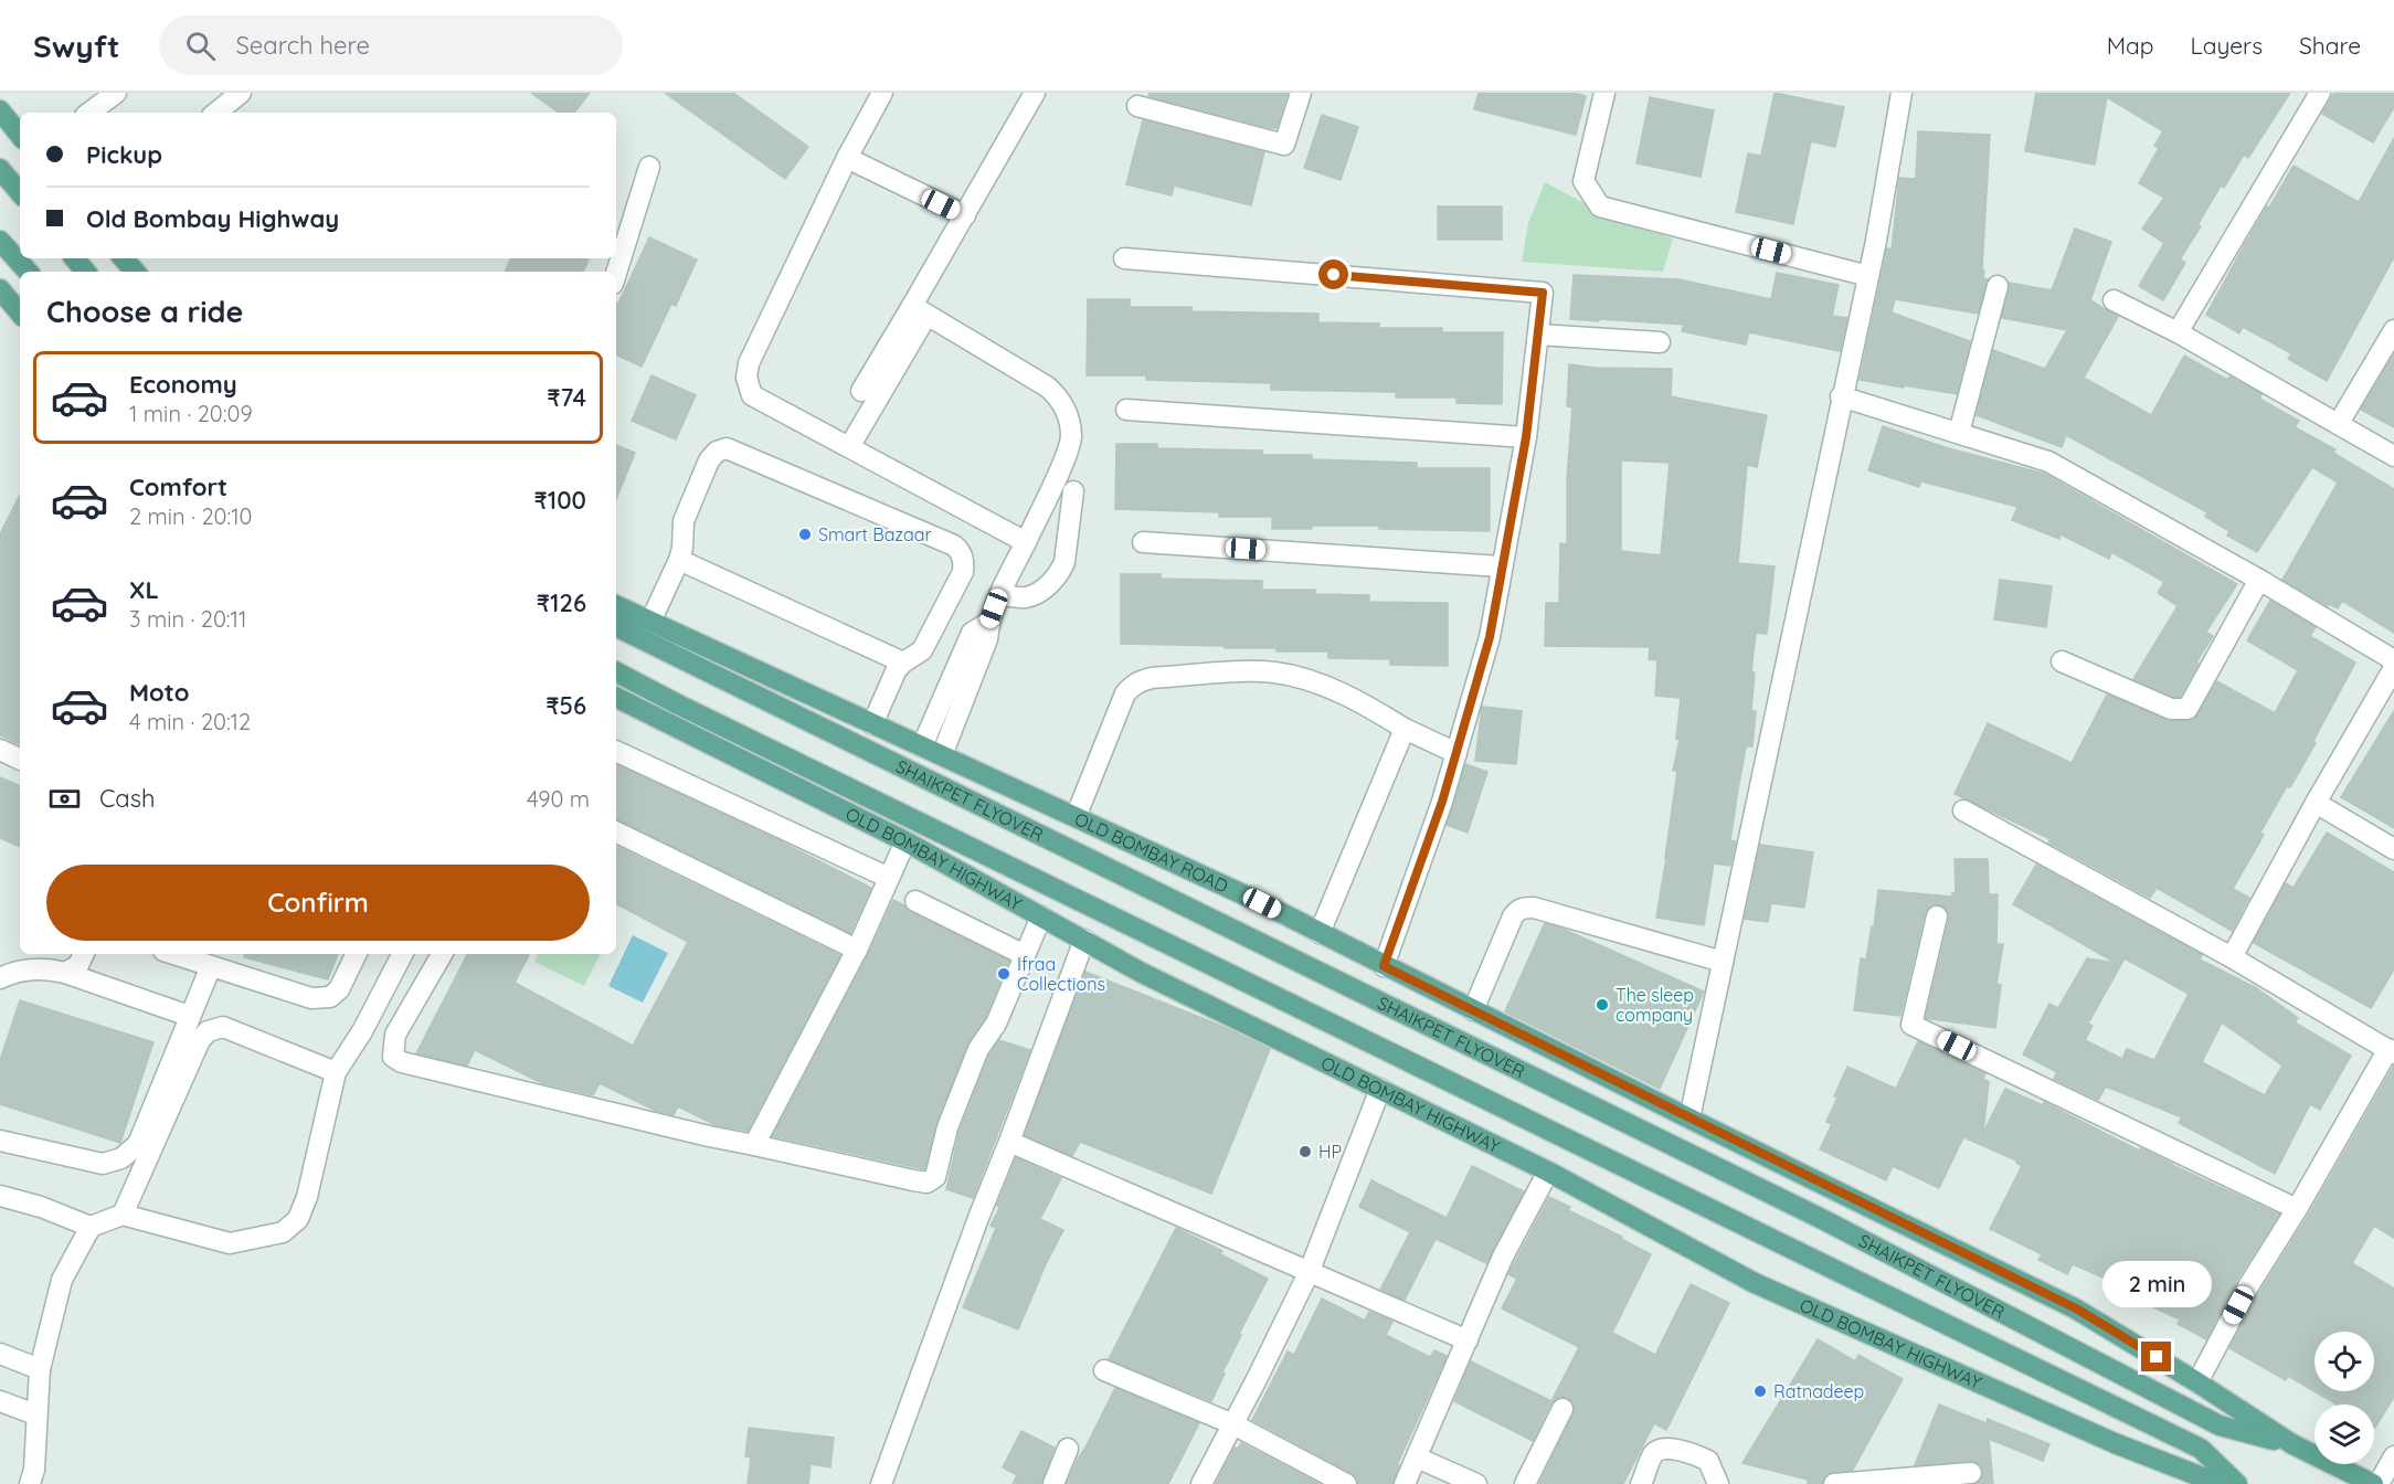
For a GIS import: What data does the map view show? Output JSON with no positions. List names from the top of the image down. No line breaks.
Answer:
{"streets":{"main road":["SHAIKPET FLYOVER","OLD BOMBAY ROAD","OLD BOMBAY HIGHWAY"]},"places":["Smart Bazaar","Ifraa Collections","The sleep company","HP","Ratnadeep"],"page":{"header":"Swyft","search":"Search here","nav":["Map","Layers","Share"],"banner":["Pickup","Old Bombay Highway"],"heading":"Choose a ride","list":[{"name":"Economy","note":"1 min · 20:09","value":"₹74"},{"name":"Comfort","note":"2 min · 20:10","value":"₹100"},{"name":"XL","note":"3 min · 20:11","value":"₹126"},{"name":"Moto","note":"4 min · 20:12","value":"₹56"}],"pay":["Cash","490 m"],"buttons":"Confirm","bubble":"2 min"}}
